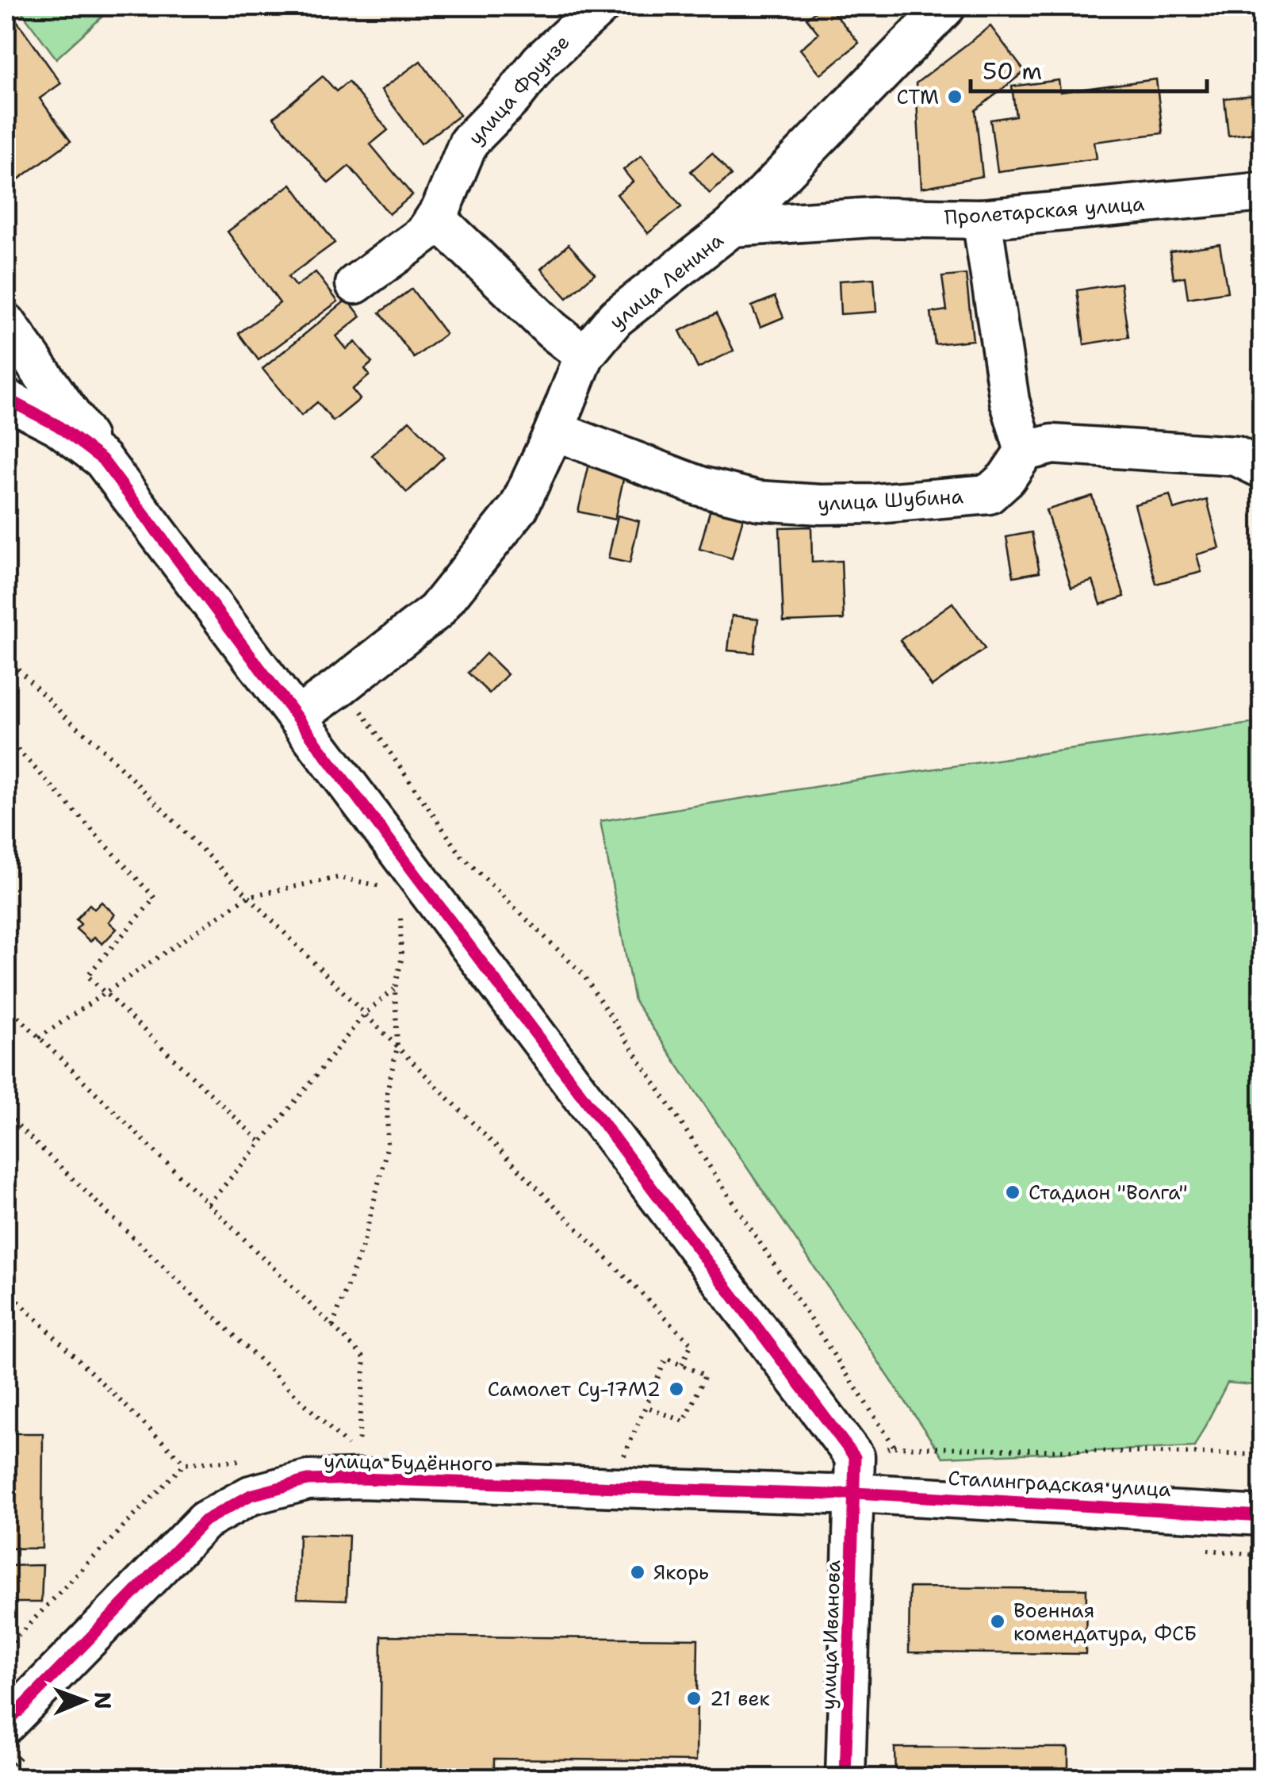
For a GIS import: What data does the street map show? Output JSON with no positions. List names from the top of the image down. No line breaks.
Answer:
{"streets":{"street":["улица Фрунзе","Пролетарская улица","улица Ленина","улица Шубина","улица Будённого","Сталинградская улица","улица Иванова"]},"crossings":[["Пролетарская улица","улица Ленина"],["улица Ленина","улица Шубина"],["улица Будённого","Сталинградская улица"],["улица Будённого","улица Иванова"],["Сталинградская улица","улица Иванова"]],"places":["CTM","Стадион \"Волга\"","Самолет Су-17М2","Якорь","Военная комендатура, ФСБ","21 век"],"scale_bar":"50 m","north":"right"}
